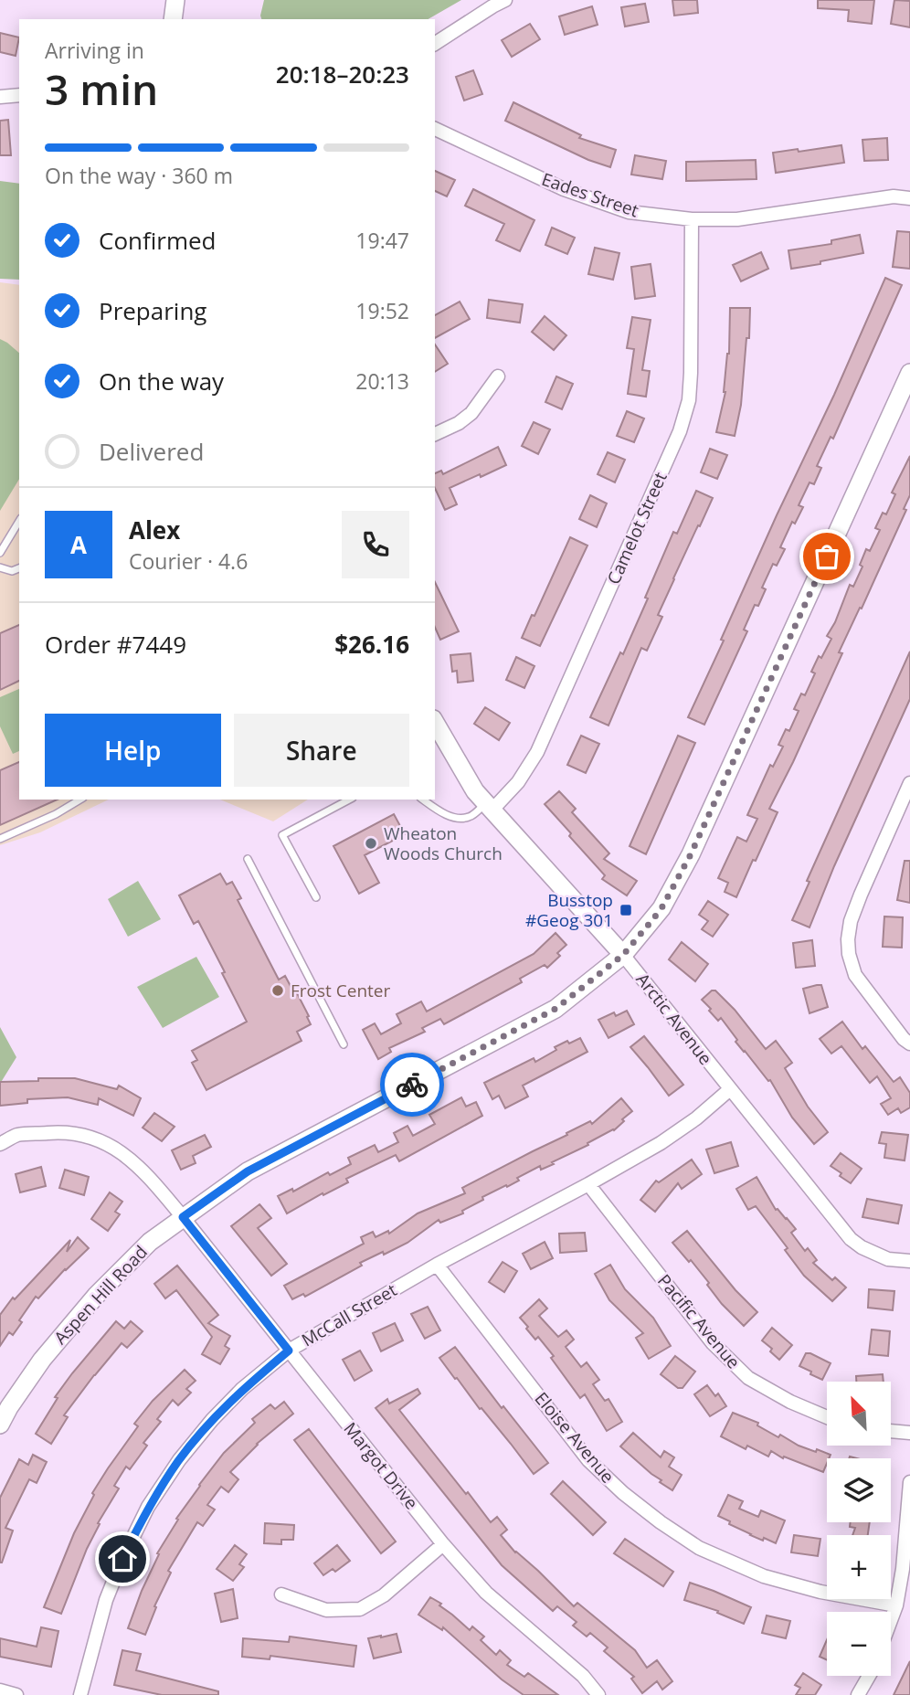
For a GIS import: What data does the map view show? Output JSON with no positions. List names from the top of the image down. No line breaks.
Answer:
{"streets":{"street":["Eades Street","Camelot Street","Arctic Avenue","Aspen Hill Road","McCall Street","Pacific Avenue","Eloise Avenue","Margot Drive"]},"crossings":[["Eades Street","Camelot Street"],["Camelot Street","Arctic Avenue"],["Arctic Avenue","Aspen Hill Road"],["Arctic Avenue","McCall Street"],["Aspen Hill Road","Margot Drive"],["McCall Street","Pacific Avenue"],["McCall Street","Eloise Avenue"],["McCall Street","Margot Drive"]],"places":{"other":["Wheaton Woods Church","Frost Center"],"transit":["Busstop #Geog 301"]},"north":"top left","page":{"heading":["3 min","Arriving in","20:18–20:23"],"panel":["Alex","Courier · 4.6","Order #7449","$26.16"],"bar":"On the way · 360 m","list":[["Confirmed","19:47"],["Preparing","19:52"],["On the way","20:13"],"Delivered"],"round":"A","buttons":["Help","Share"],"map_buttons":["+","−"]}}
